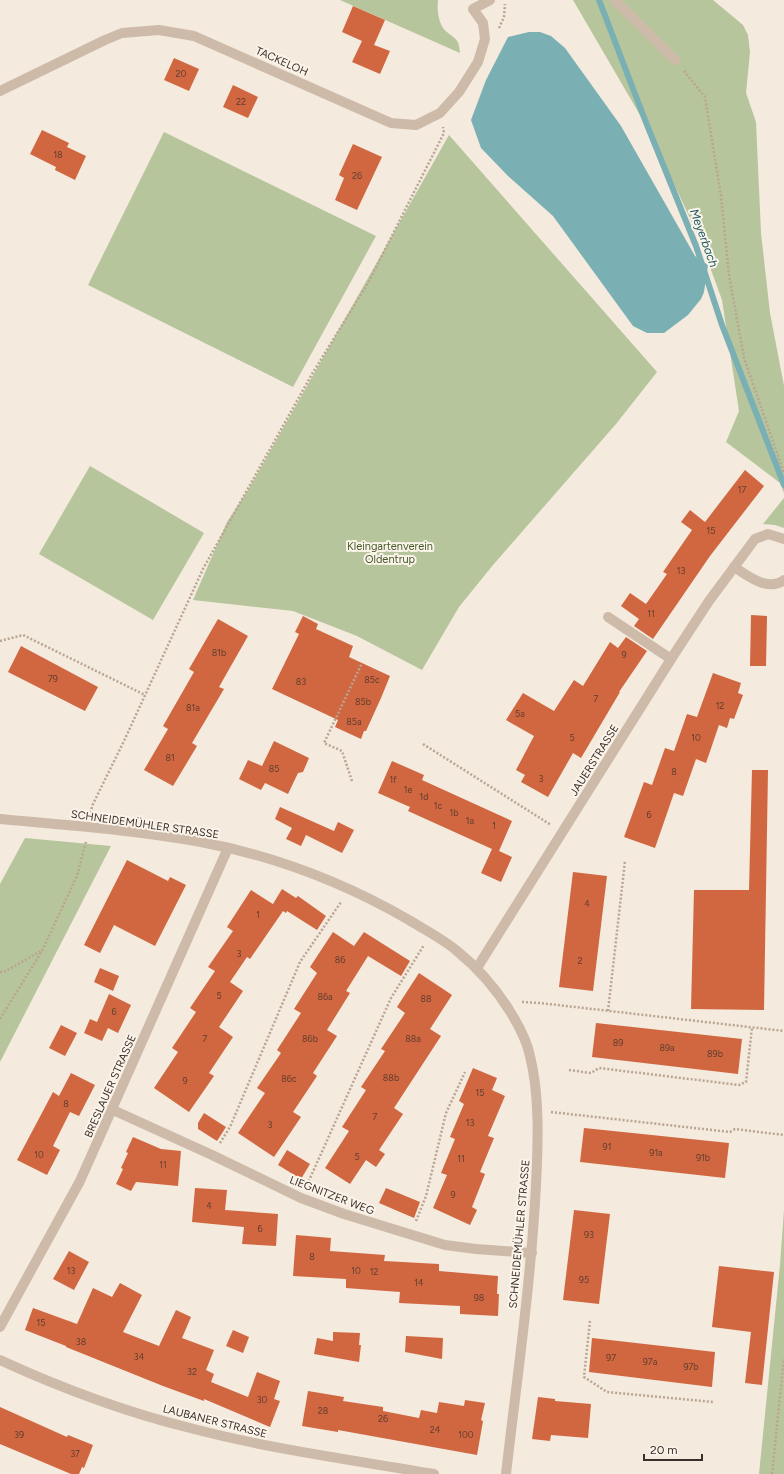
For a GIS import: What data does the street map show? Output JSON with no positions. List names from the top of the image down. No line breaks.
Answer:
{"streets":{"street":["TACKELOH","JAUERSTRASSE","SCHNEIDEMÜHLER STRASSE","BRESLAUER STRASSE","LIEGNITZER WEG","LAUBANER STRASSE"]},"crossings":[["JAUERSTRASSE","SCHNEIDEMÜHLER STRASSE"],["SCHNEIDEMÜHLER STRASSE","BRESLAUER STRASSE"],["SCHNEIDEMÜHLER STRASSE","LIEGNITZER WEG"],["BRESLAUER STRASSE","LIEGNITZER WEG"]],"water":["Meyerbach"],"parks":["Kleingartenverein Oldentrup"],"house_numbers":["20","22","18","26","17","15","13","11","81b","9","79","85c","83","7","85b","12","81a","5a","85a","5","10","81","85","8","3","1f","1e","1d","1c","1b","6","1a","1","4","1","3","86","2","5","86a","88","6","7","86b","88a","89","89a","89b","88b","86c","9","15","8","7","13","3","91","91a","10","5","91b","11","11","9","4","6","93","8","13","10","12","95","14","98","15","38","34","97","97a","97b","32","30","28","26","24","39","100","37"],"scale_bar":"20 m"}
